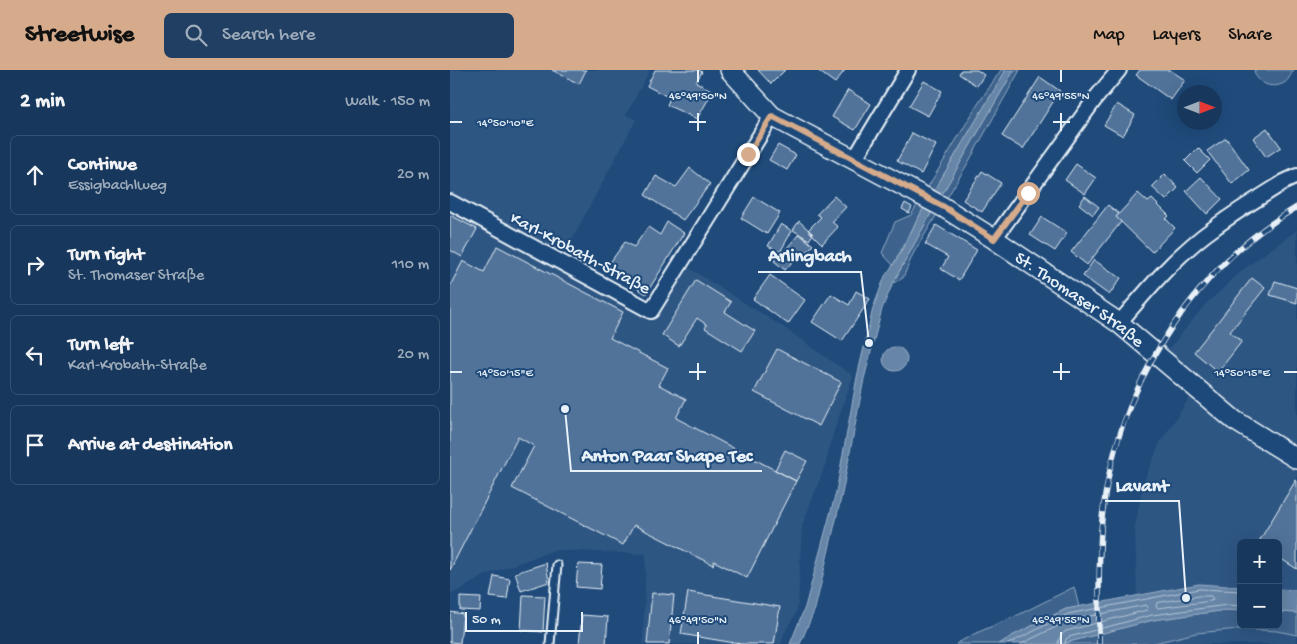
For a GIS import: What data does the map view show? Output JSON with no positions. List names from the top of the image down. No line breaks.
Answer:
{"streets":{"main road":["St. Thomaser Straße"],"street":["Karl-Krobath-Straße"]},"crossings":[["Karl-Krobath-Straße","St. Thomaser Straße"]],"places":["Arlingbach","Anton Paar Shape Tec","Lavant"],"scale_bar":"50 m","north":"right","page":{"header":"Streetwise","search":"Search here","nav":["Map","Layers","Share"],"heading":["2 min","Walk · 150 m"],"list":[["Continue","Essigbachlweg","20 m"],["Turn right","St. Thomaser Straße","110 m"],["Turn left","Karl-Krobath-Straße","20 m"],"Arrive at destination"],"map_buttons":["+","−"],"scale":"50 m"},"coordinates":["46°49'50\"N","46°49'55\"N","14°50'10\"E","14°50'15\"E"]}
